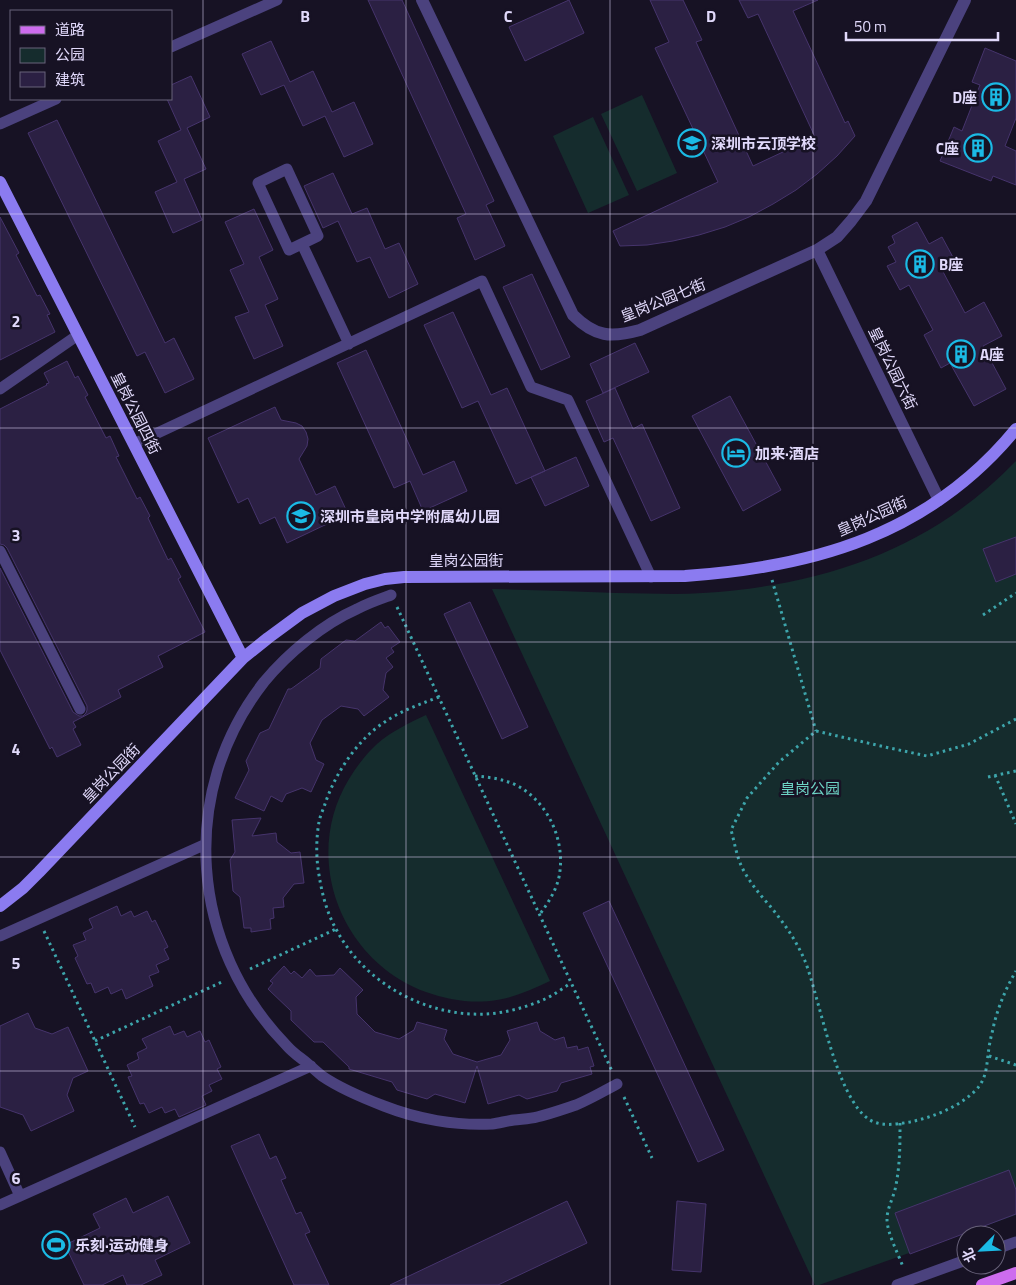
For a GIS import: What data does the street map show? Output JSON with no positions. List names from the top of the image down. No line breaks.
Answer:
{"streets":{"street":["皇岗公园七街","皇岗公园六街","皇岗公园四街","皇岗公园街"]},"crossings":[["皇岗公园七街","皇岗公园六街"],["皇岗公园六街","皇岗公园街"],["皇岗公园四街","皇岗公园街"]],"parks":["皇岗公园"],"places":{"building":["D座","C座","B座","A座"],"school or university":["深圳市云顶学校","深圳市皇岗中学附属幼儿园"],"hotel":["加来·酒店"],"sports":["乐刻·运动健身"]},"legend":["道路","公园","建筑"],"scale_bar":"50 m","north":"bottom left","grid":{"columns":["B","C","D"],"rows":["2","3","4","5","6"]}}
